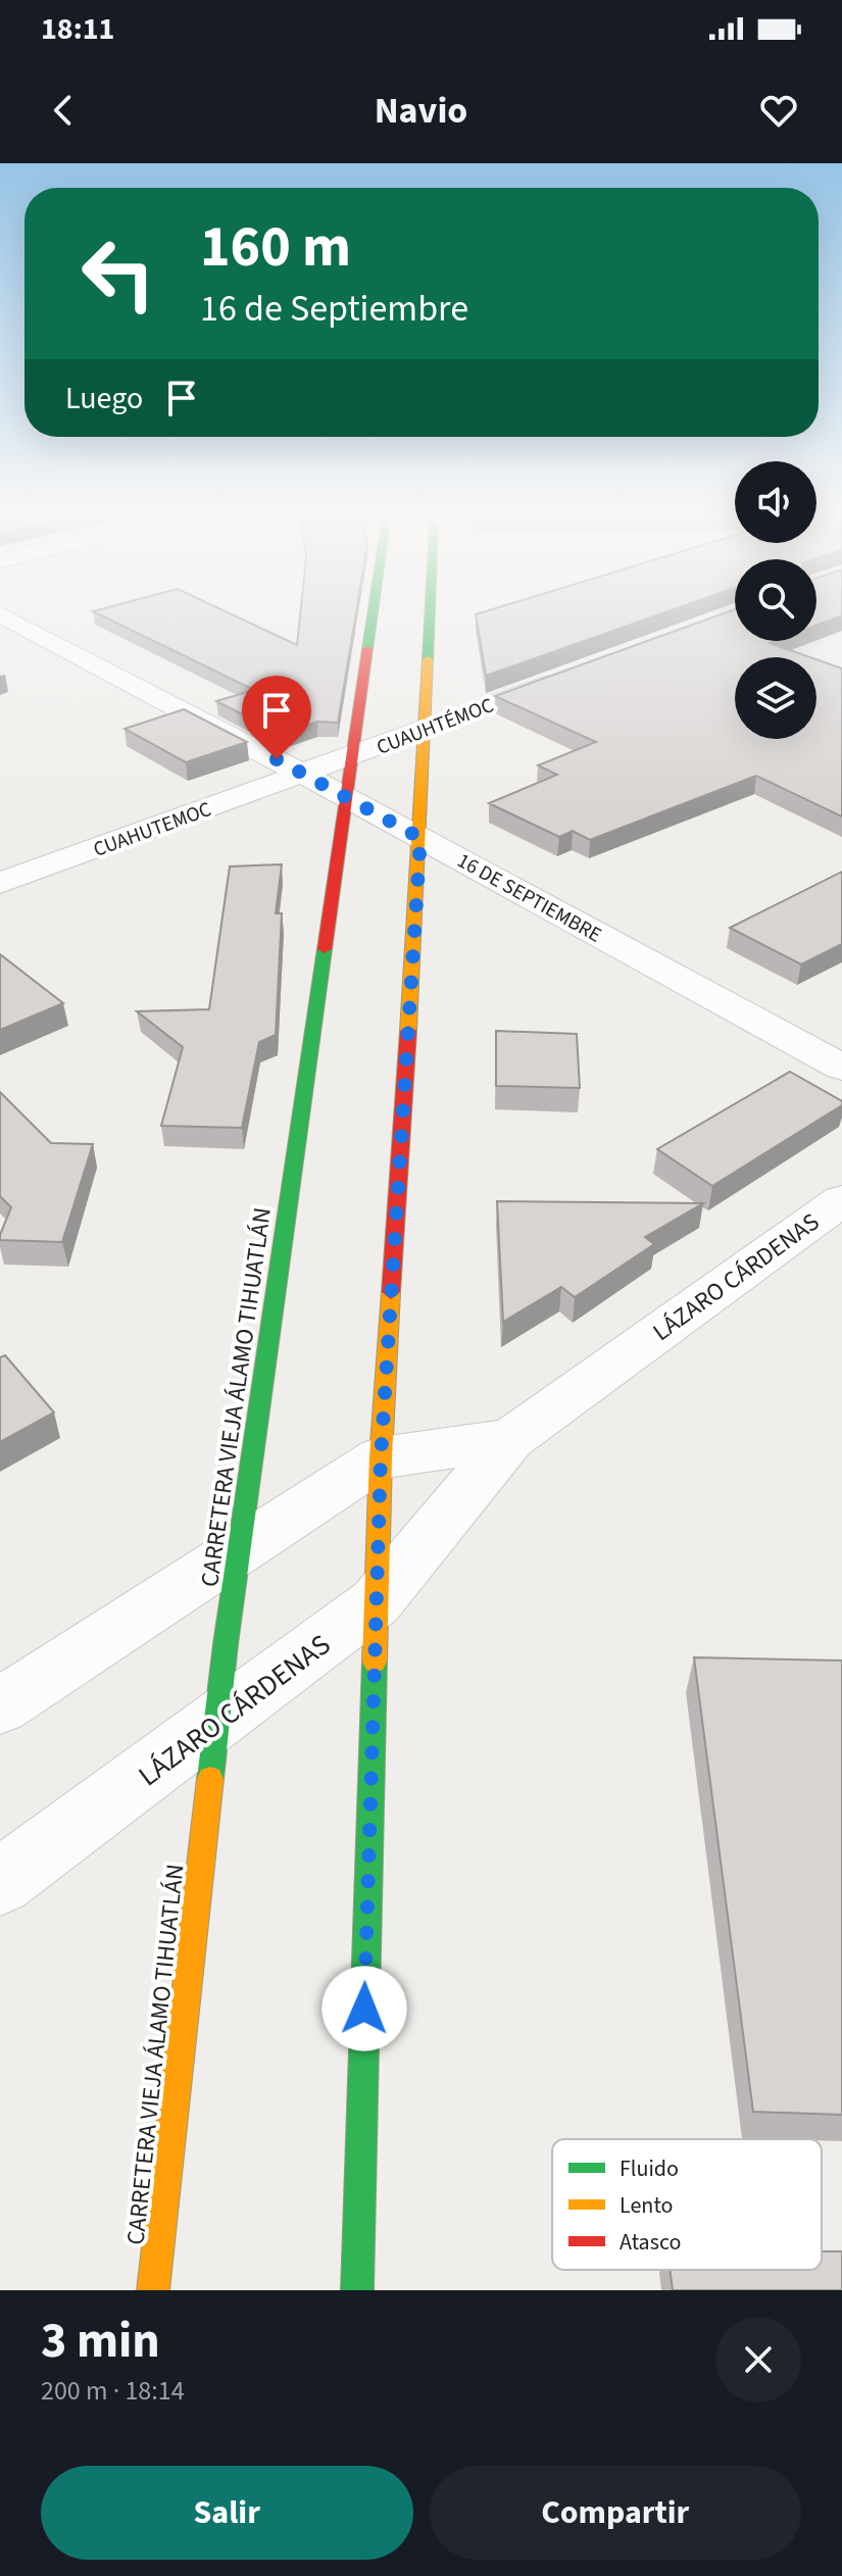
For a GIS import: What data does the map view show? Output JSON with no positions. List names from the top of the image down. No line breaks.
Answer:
{"streets":{"main road":["CARRETERA VIEJA ÁLAMO TIHUATLÁN"],"street":["CUAUHTÉMOC","CUAHUTEMOC","16 DE SEPTIEMBRE","LÁZARO CÁRDENAS"]},"crossings":[["CUAUHTÉMOC","CUAHUTEMOC"],["CUAUHTÉMOC","16 DE SEPTIEMBRE"],["CUAUHTÉMOC","CARRETERA VIEJA ÁLAMO TIHUATLÁN"],["CUAHUTEMOC","16 DE SEPTIEMBRE"],["16 DE SEPTIEMBRE","CARRETERA VIEJA ÁLAMO TIHUATLÁN"],["LÁZARO CÁRDENAS","CARRETERA VIEJA ÁLAMO TIHUATLÁN"]],"legend":["Fluido","Lento","Atasco"],"page":{"status":"18:11","header":"Navio","turn":["160 m","16 de Septiembre"],"then":"Luego","heading":["3 min","200 m · 18:14"],"buttons":["Salir","Compartir"]}}
